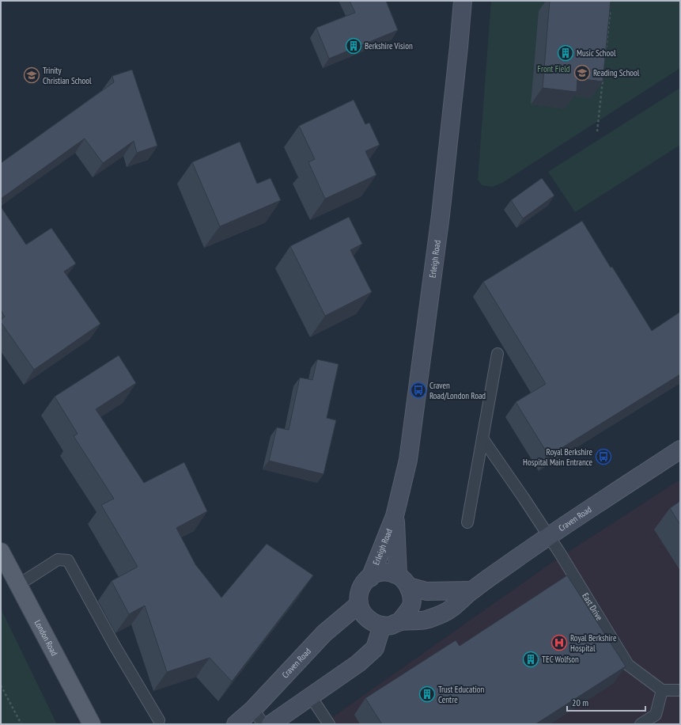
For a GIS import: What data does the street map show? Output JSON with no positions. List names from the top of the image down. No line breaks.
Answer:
{"streets":{"main road":["London Road"],"street":["Erleigh Road","Craven Road"],"lane":["East Drive"]},"crossings":[["Erleigh Road","Craven Road"],["Craven Road","East Drive"]],"parks":["Front Field"],"places":{"building":["Berkshire Vision","Music School","TEC Wolfson","Trust Education Centre"],"school or university":["Reading School","Trinity Christian School"],"bus stop":["Craven Road/London Road","Royal Berkshire Hospital Main Entrance"],"hospital":["Royal Berkshire Hospital"]},"scale_bar":"20 m"}
